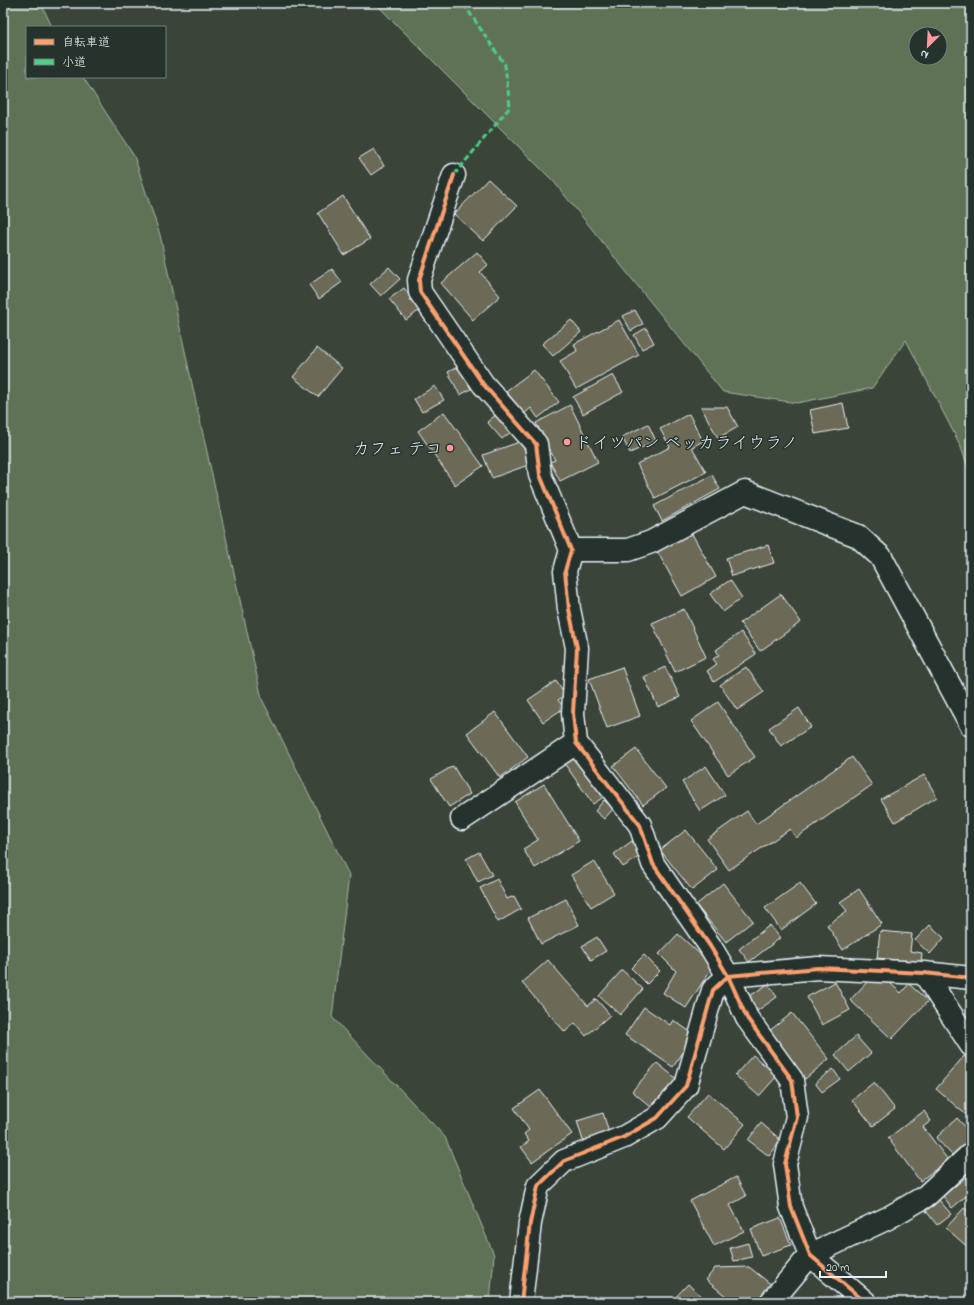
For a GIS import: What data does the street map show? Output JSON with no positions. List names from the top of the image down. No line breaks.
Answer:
{"places":["ドイツパン ベッカライウラノ","カフェ テコ"],"legend":["自転車道","小道"],"scale_bar":"20 m","north":"bottom left"}
